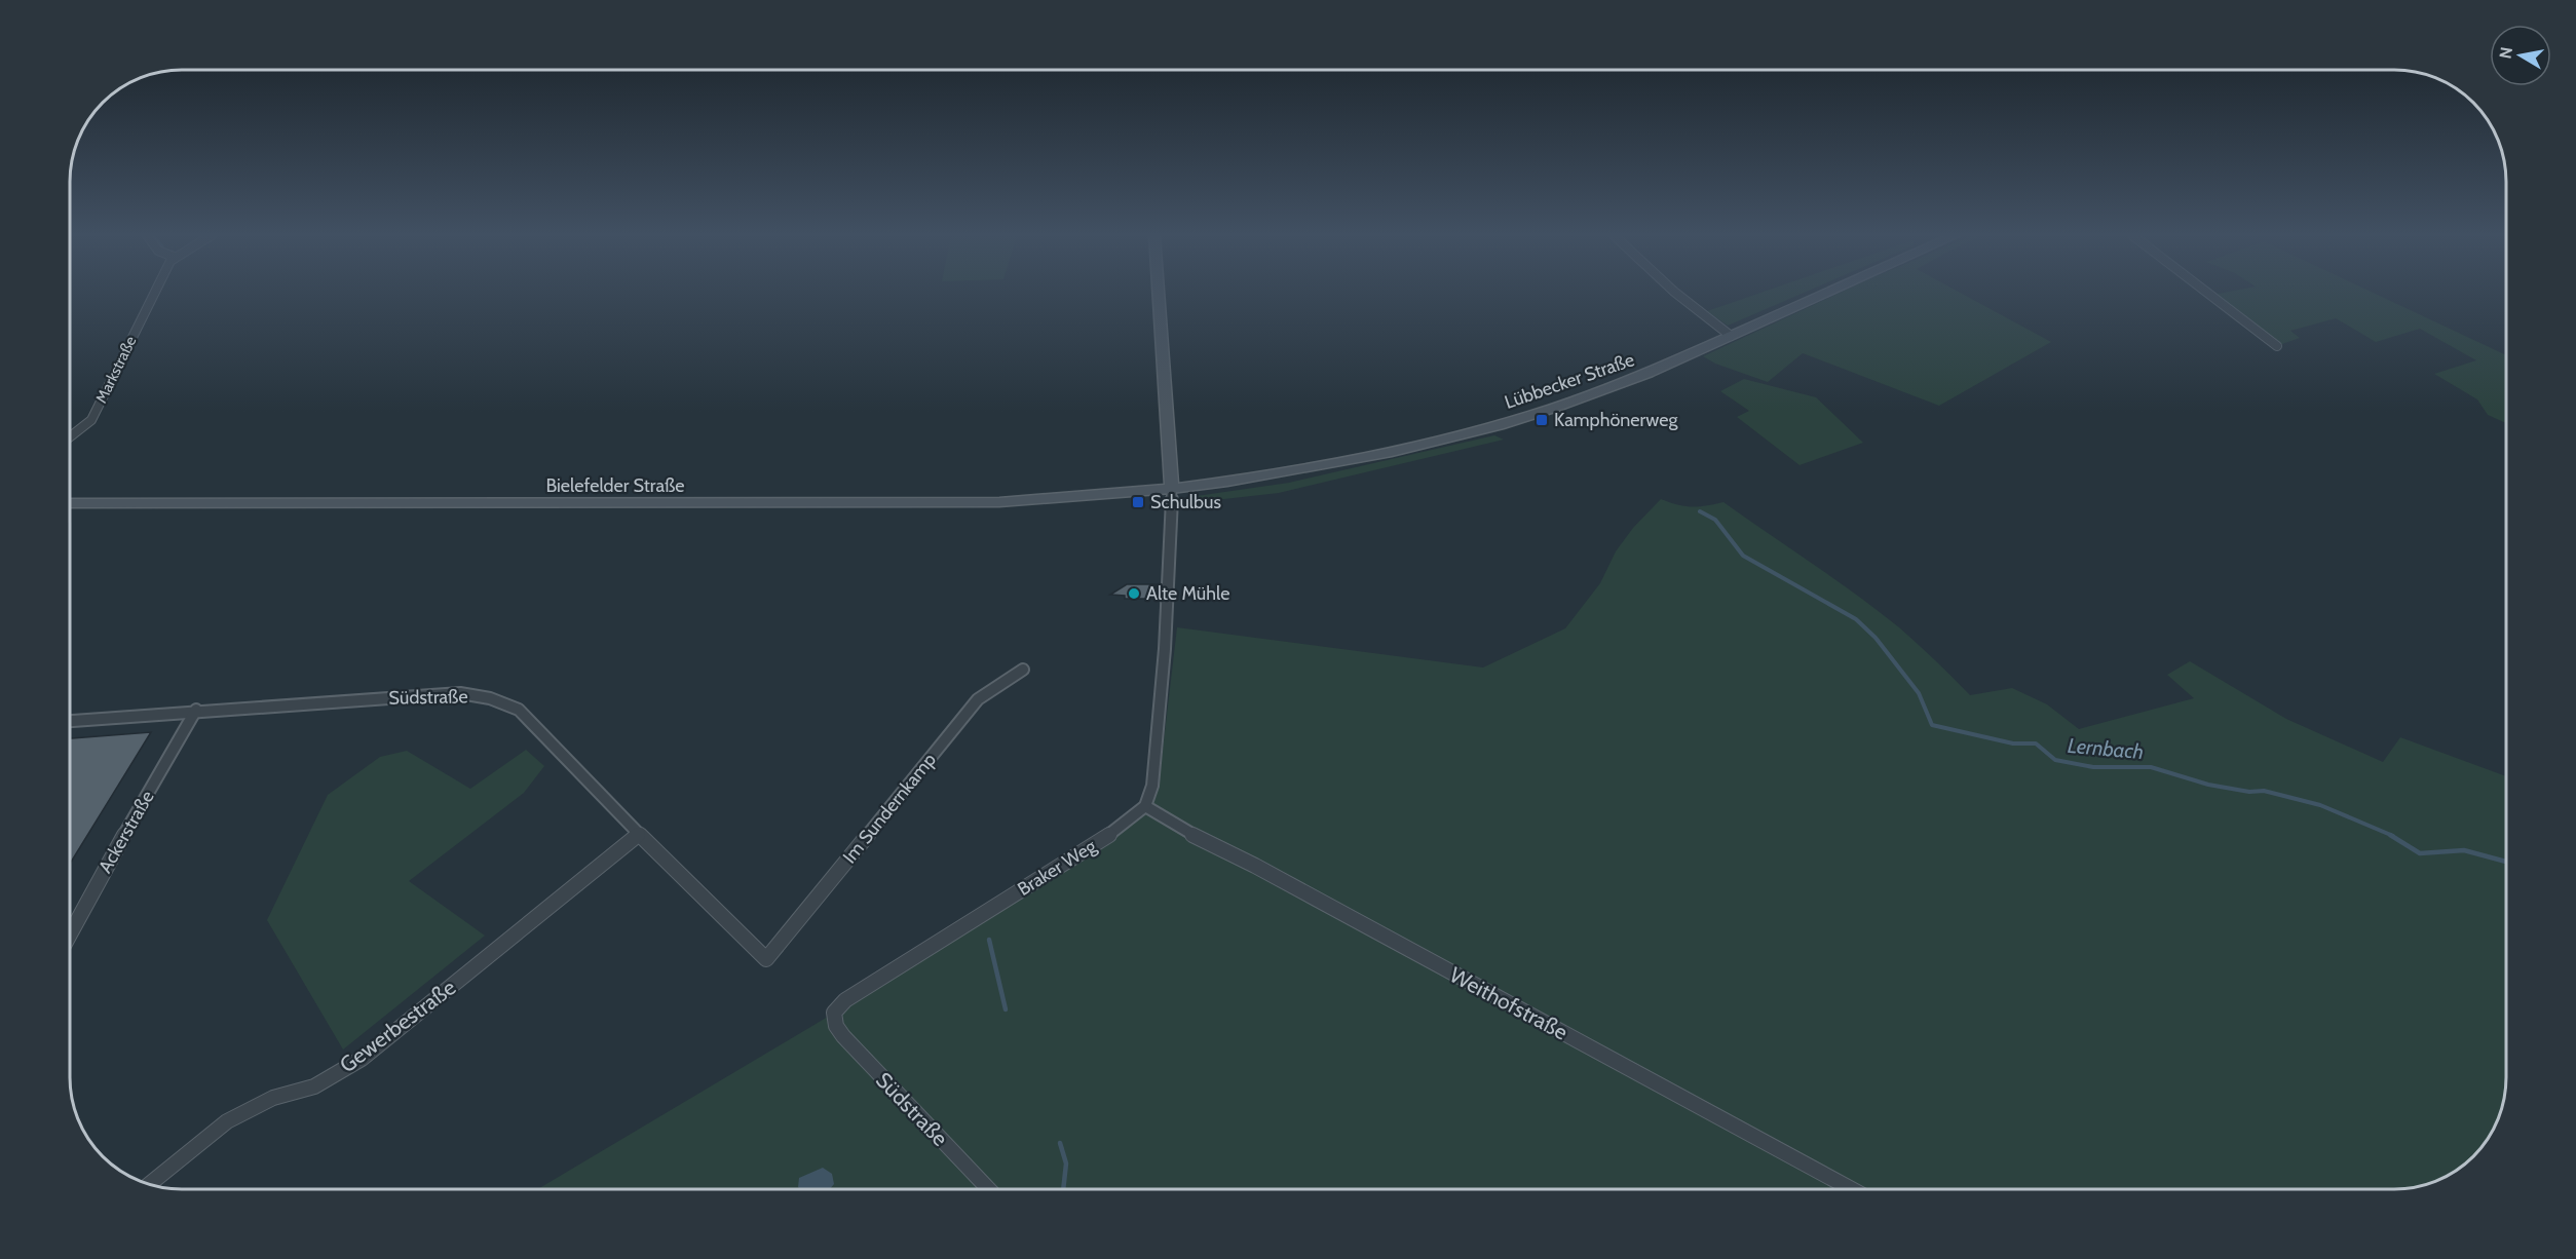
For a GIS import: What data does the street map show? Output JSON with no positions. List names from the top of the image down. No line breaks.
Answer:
{"streets":{"main road":["Lübbecker Straße","Bielefelder Straße"],"street":["Markstraße","Südstraße","Im Sundernkamp","Ackerstraße","Braker Weg","Weithofstraße","Gewerbestraße"]},"crossings":[["Lübbecker Straße","Bielefelder Straße"],["Südstraße","Im Sundernkamp"],["Südstraße","Ackerstraße"],["Südstraße","Braker Weg"],["Südstraße","Gewerbestraße"],["Braker Weg","Weithofstraße"]],"water":["Lernbach"],"places":{"transit":["Kamphönerweg","Schulbus"],"other":["Alte Mühle"]},"north":"left"}
